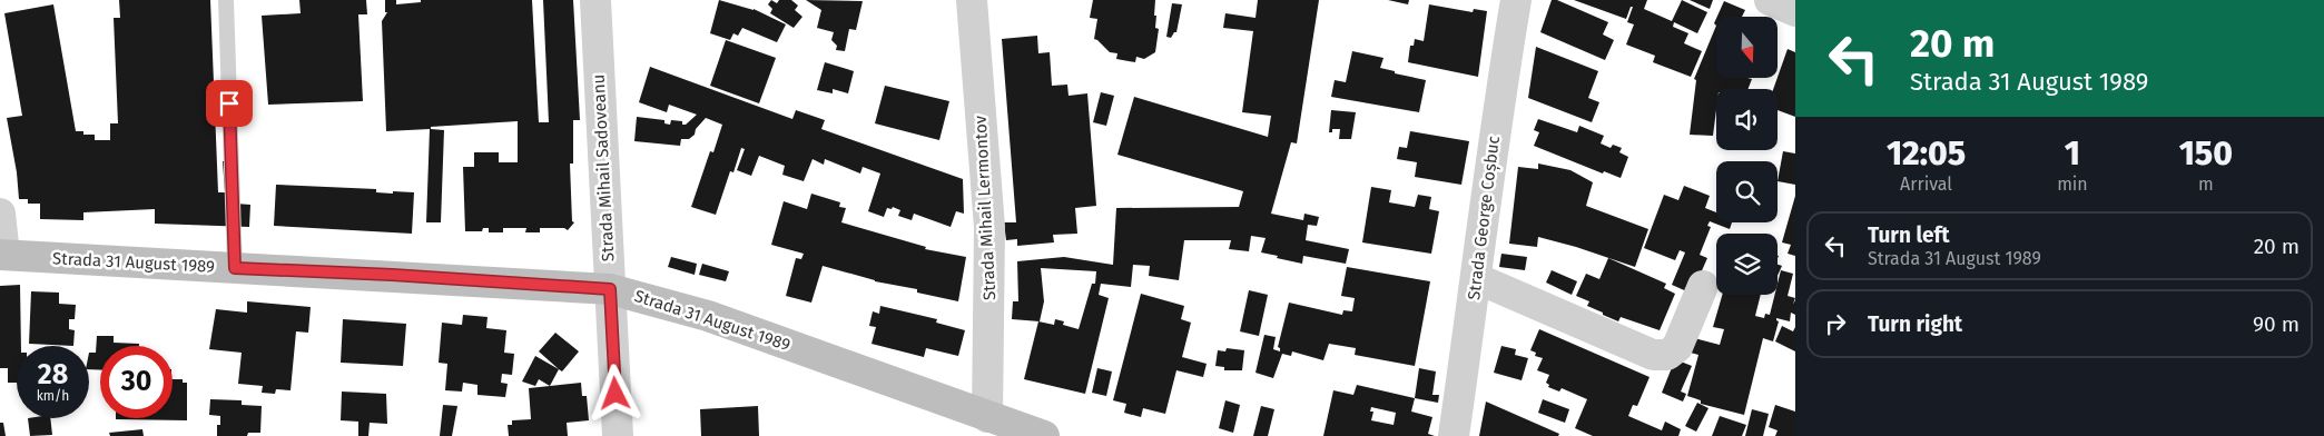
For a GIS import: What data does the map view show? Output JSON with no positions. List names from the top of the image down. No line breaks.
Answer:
{"streets":{"main road":["Strada 31 August 1989"],"street":["Strada Mihail Sadoveanu","Strada Mihail Lermontov","Strada George Coșbuc"]},"crossings":[["Strada Mihail Sadoveanu","Strada 31 August 1989"],["Strada Mihail Lermontov","Strada 31 August 1989"]],"north":"bottom","page":{"turn":["20 m","Strada 31 August 1989"],"eta":["12:05","Arrival","1","min","150","m"],"list":[{"name":"Turn left","note":"Strada 31 August 1989","value":"20 m"},{"name":"Turn right","value":"90 m"}],"speed":"28 km/h","limit":"30"}}
